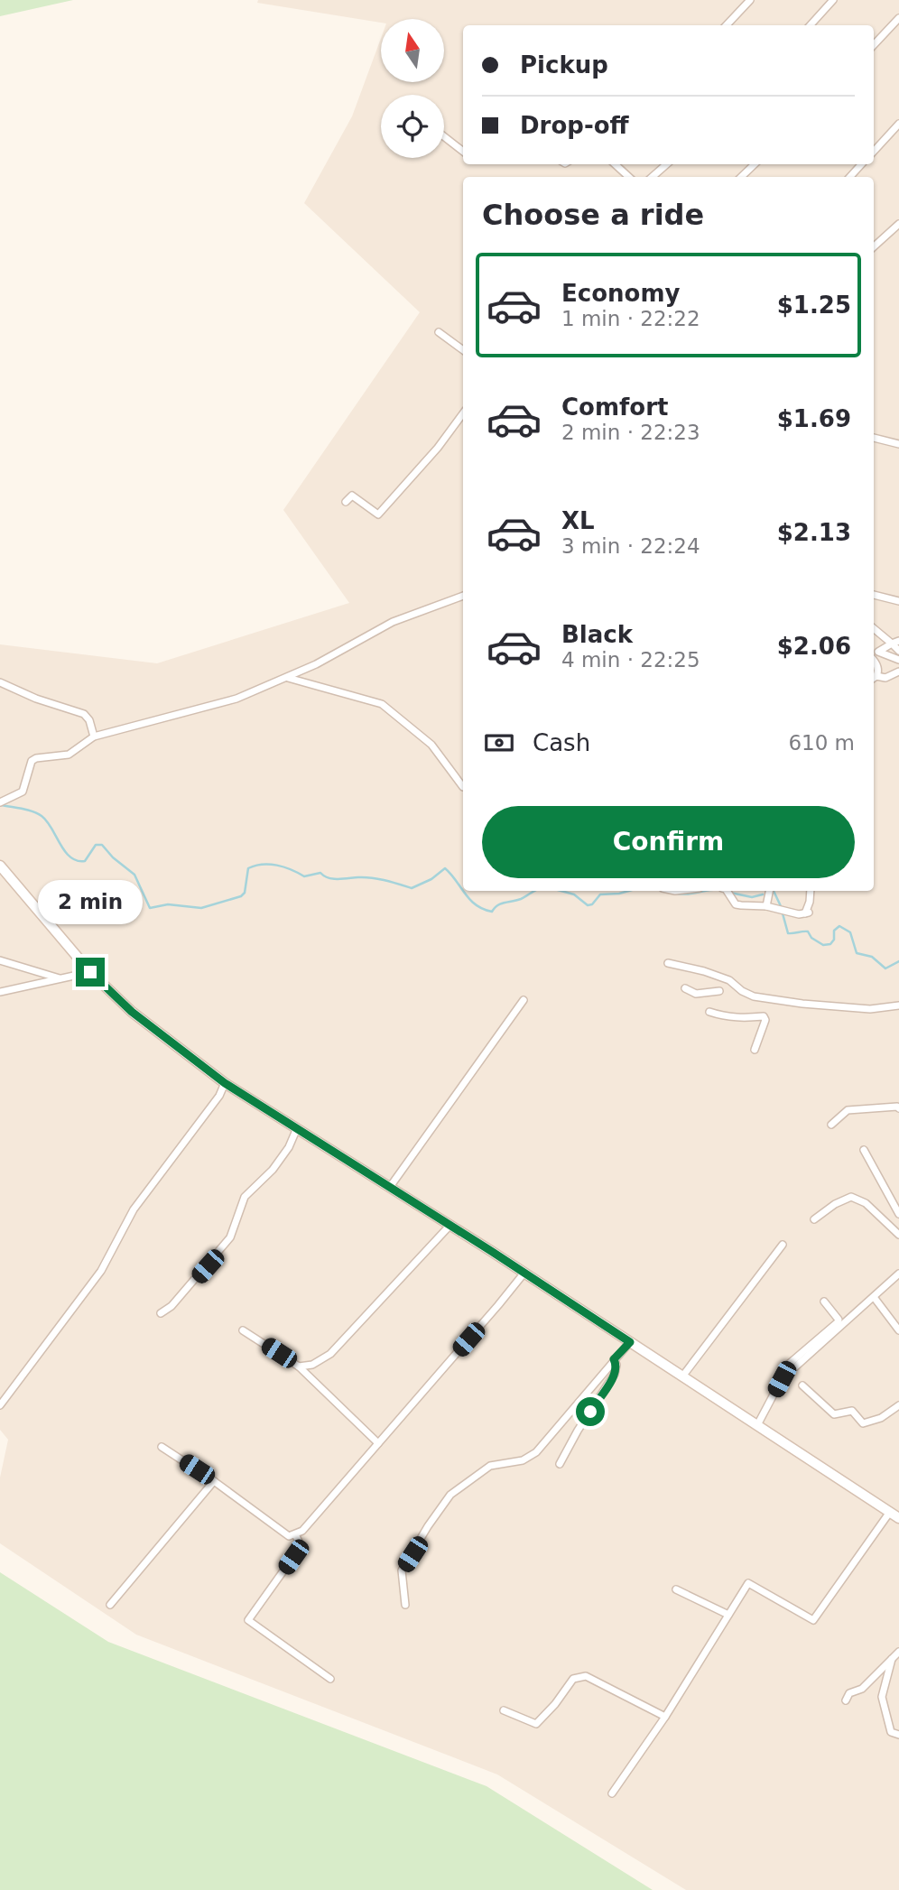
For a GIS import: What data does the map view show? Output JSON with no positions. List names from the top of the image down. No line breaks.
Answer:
{"north":"top","page":{"banner":["Pickup","Drop-off"],"heading":"Choose a ride","list":[{"name":"Economy","note":"1 min · 22:22","value":"$1.25"},{"name":"Comfort","note":"2 min · 22:23","value":"$1.69"},{"name":"XL","note":"3 min · 22:24","value":"$2.13"},{"name":"Black","note":"4 min · 22:25","value":"$2.06"}],"pay":["Cash","610 m"],"buttons":"Confirm","bubble":"2 min"}}
